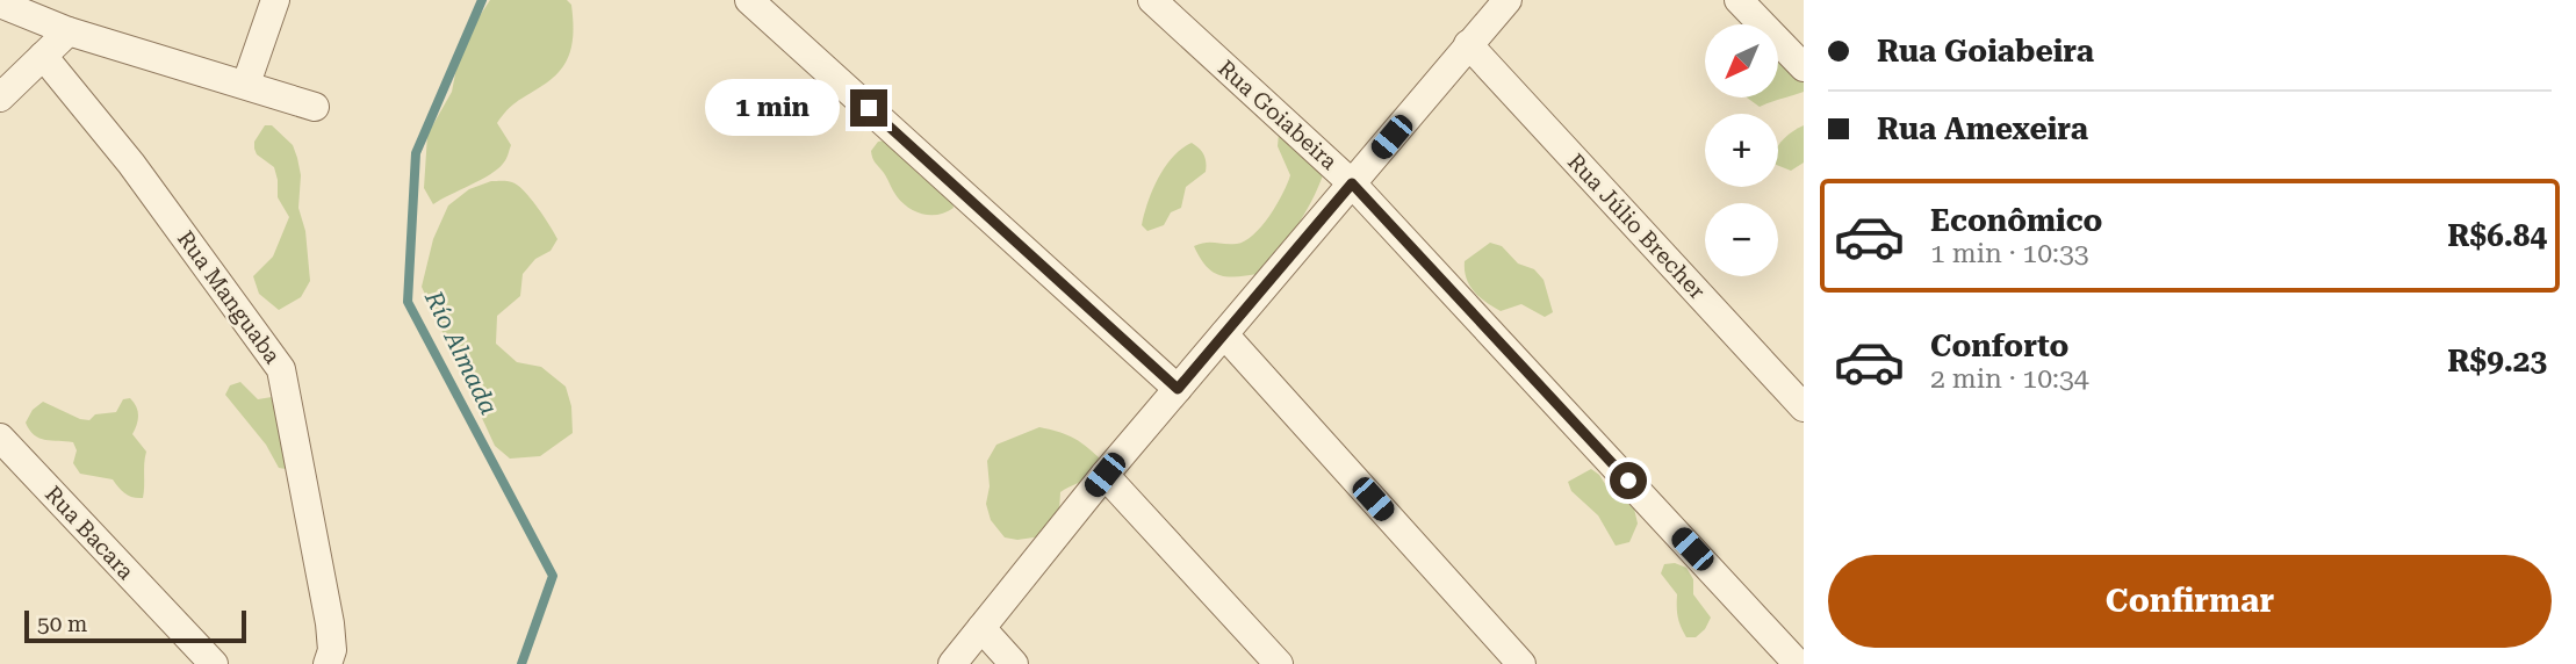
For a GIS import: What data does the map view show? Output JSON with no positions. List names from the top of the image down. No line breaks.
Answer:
{"streets":{"street":["Rua Goiabeira","Rua Júlio Brecher","Rua Manguaba","Rua Bacara"]},"water":["Río Almada"],"scale_bar":"50 m","north":"bottom left","page":{"banner":["Rua Goiabeira","Rua Amexeira"],"map_buttons":["+","−"],"bubble":"1 min","list":[{"name":"Econômico","note":"1 min · 10:33","value":"R$6.84"},{"name":"Conforto","note":"2 min · 10:34","value":"R$9.23"}],"buttons":"Confirmar","scale":"50 m"}}
